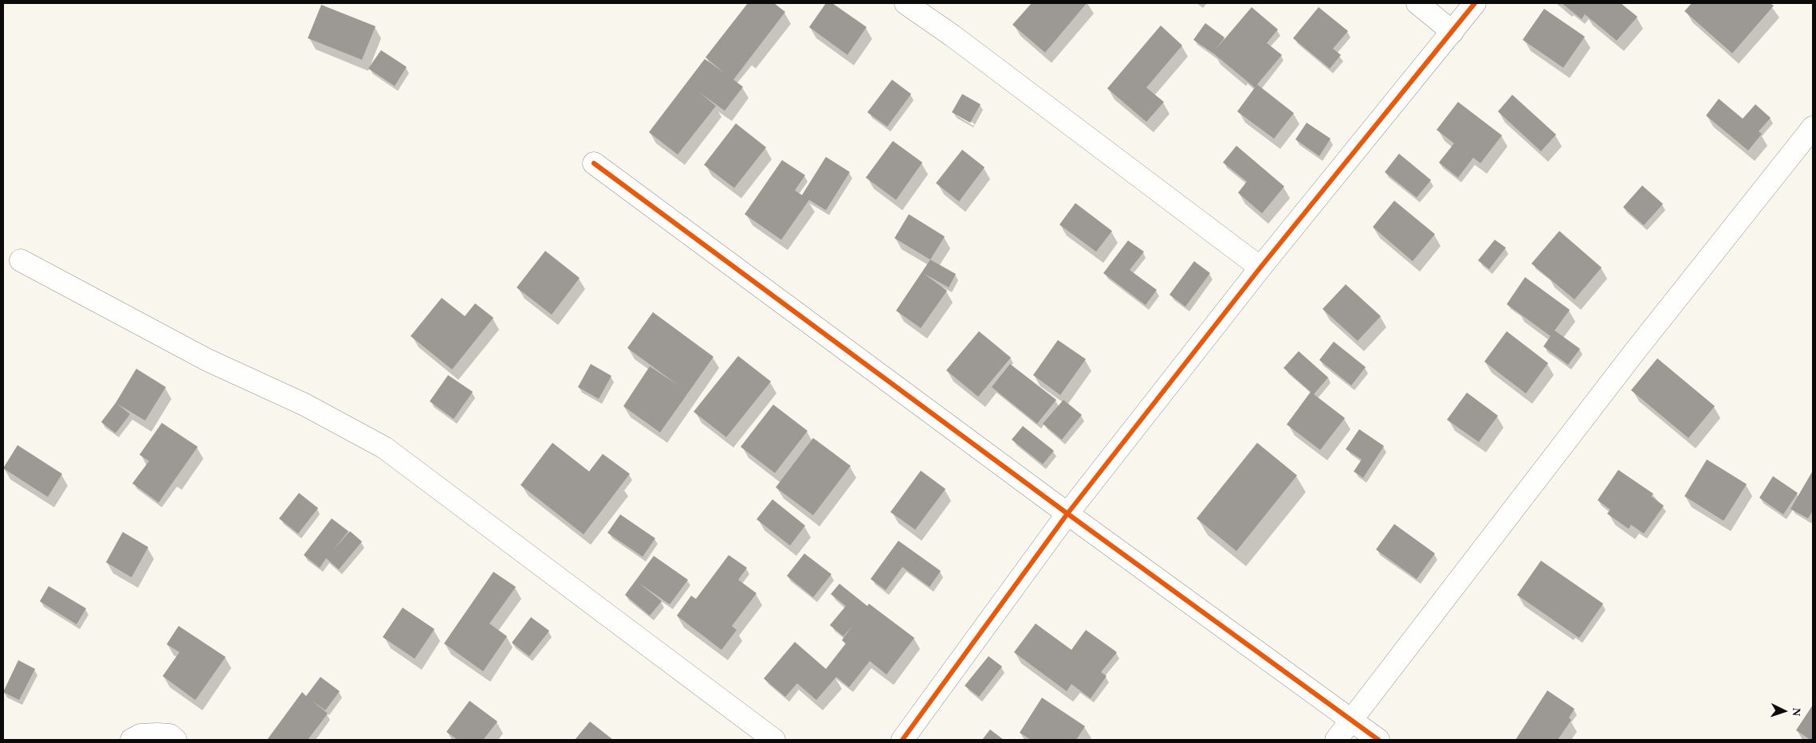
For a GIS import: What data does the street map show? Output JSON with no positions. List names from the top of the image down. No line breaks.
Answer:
{"north":"right"}
